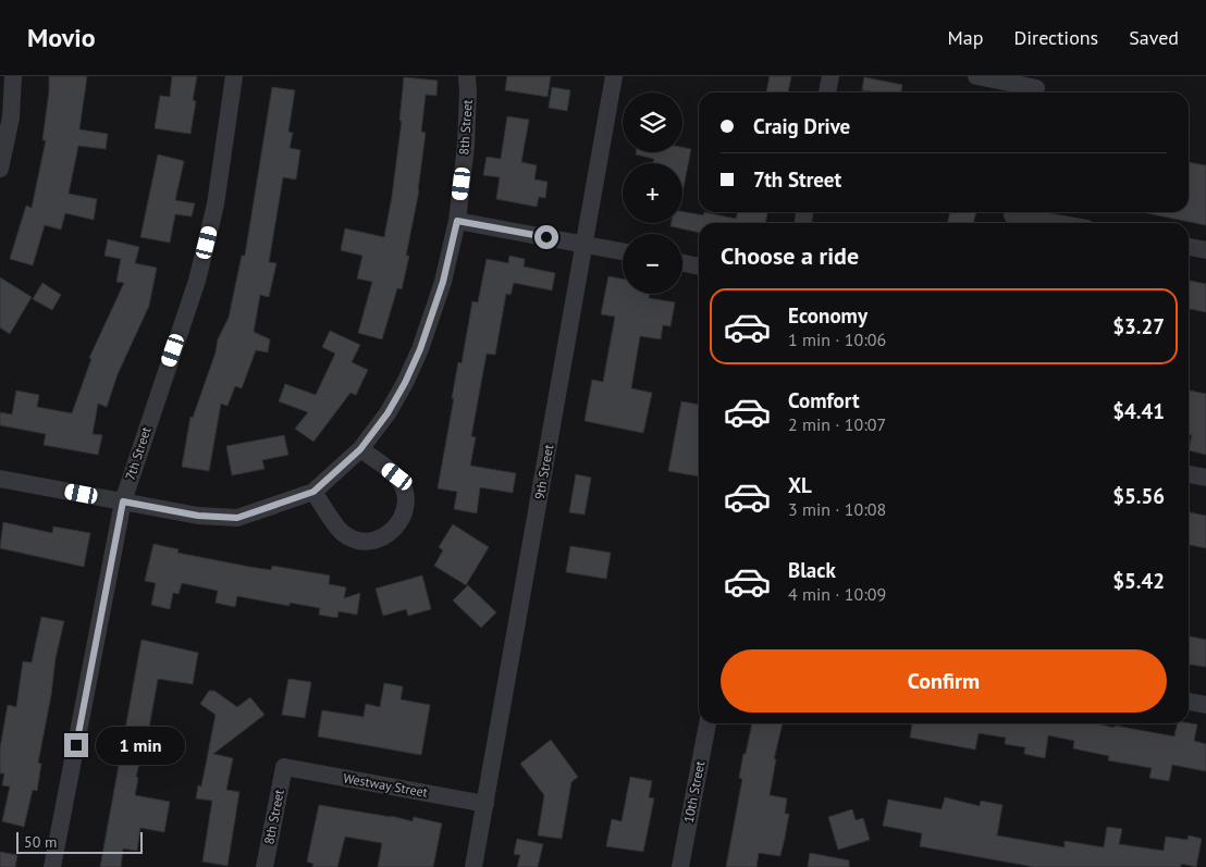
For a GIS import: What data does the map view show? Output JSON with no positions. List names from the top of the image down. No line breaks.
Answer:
{"streets":{"street":["8th Street","7th Street","9th Street","Westway Street","10th Street"]},"crossings":[["8th Street","Westway Street"],["9th Street","Westway Street"]],"scale_bar":"50 m","page":{"header":"Movio","nav":["Map","Directions","Saved"],"map_buttons":["+","−"],"banner":["Craig Drive","7th Street"],"heading":"Choose a ride","list":[{"name":"Economy","note":"1 min · 10:06","value":"$3.27"},{"name":"Comfort","note":"2 min · 10:07","value":"$4.41"},{"name":"XL","note":"3 min · 10:08","value":"$5.56"},{"name":"Black","note":"4 min · 10:09","value":"$5.42"}],"buttons":"Confirm","bubble":"1 min","scale":"50 m"}}
